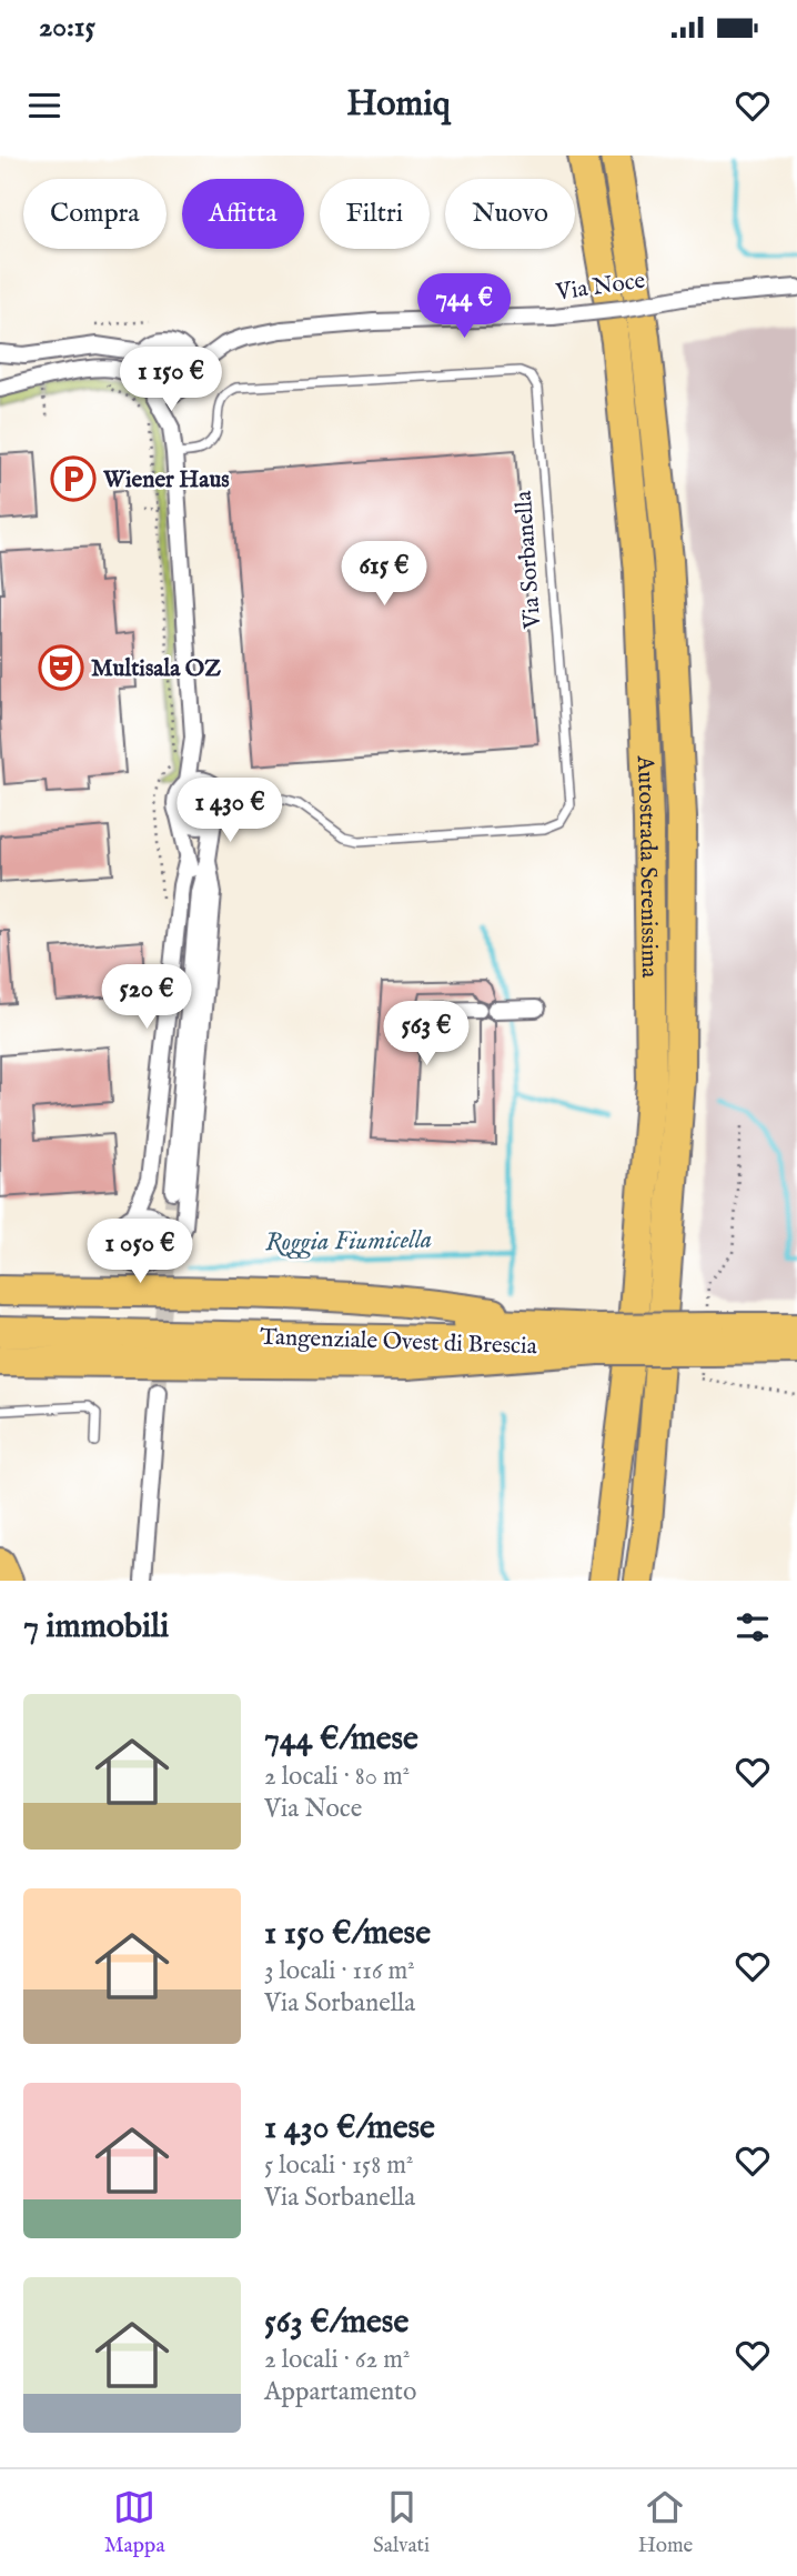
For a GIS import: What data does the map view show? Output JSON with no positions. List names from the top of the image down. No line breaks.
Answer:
{"streets":{"highway":["Autostrada Serenissima","Tangenziale Ovest di Brescia"],"street":["Via Noce"],"lane":["Via Sorbanella"]},"water":["Roggia Fiumicella"],"places":{"parking":["Wiener Haus"],"theatre":["Multisala OZ"]},"page":{"status":"20:15","header":"Homiq","chip":["Compra","Affitta","Filtri","Nuovo"],"price":["744 €","1 150 €","615 €","1 430 €","520 €","563 €","1 050 €"],"heading":"7 immobili","list":[{"name":"744 €/mese","note":"2 locali · 80 m² · Via Noce"},{"name":"1 150 €/mese","note":"3 locali · 116 m² · Via Sorbanella"},{"name":"1 430 €/mese","note":"5 locali · 158 m² · Via Sorbanella"},{"name":"563 €/mese","note":"2 locali · 62 m² · Appartamento"}],"tabs":["Mappa","Salvati","Home"]}}
